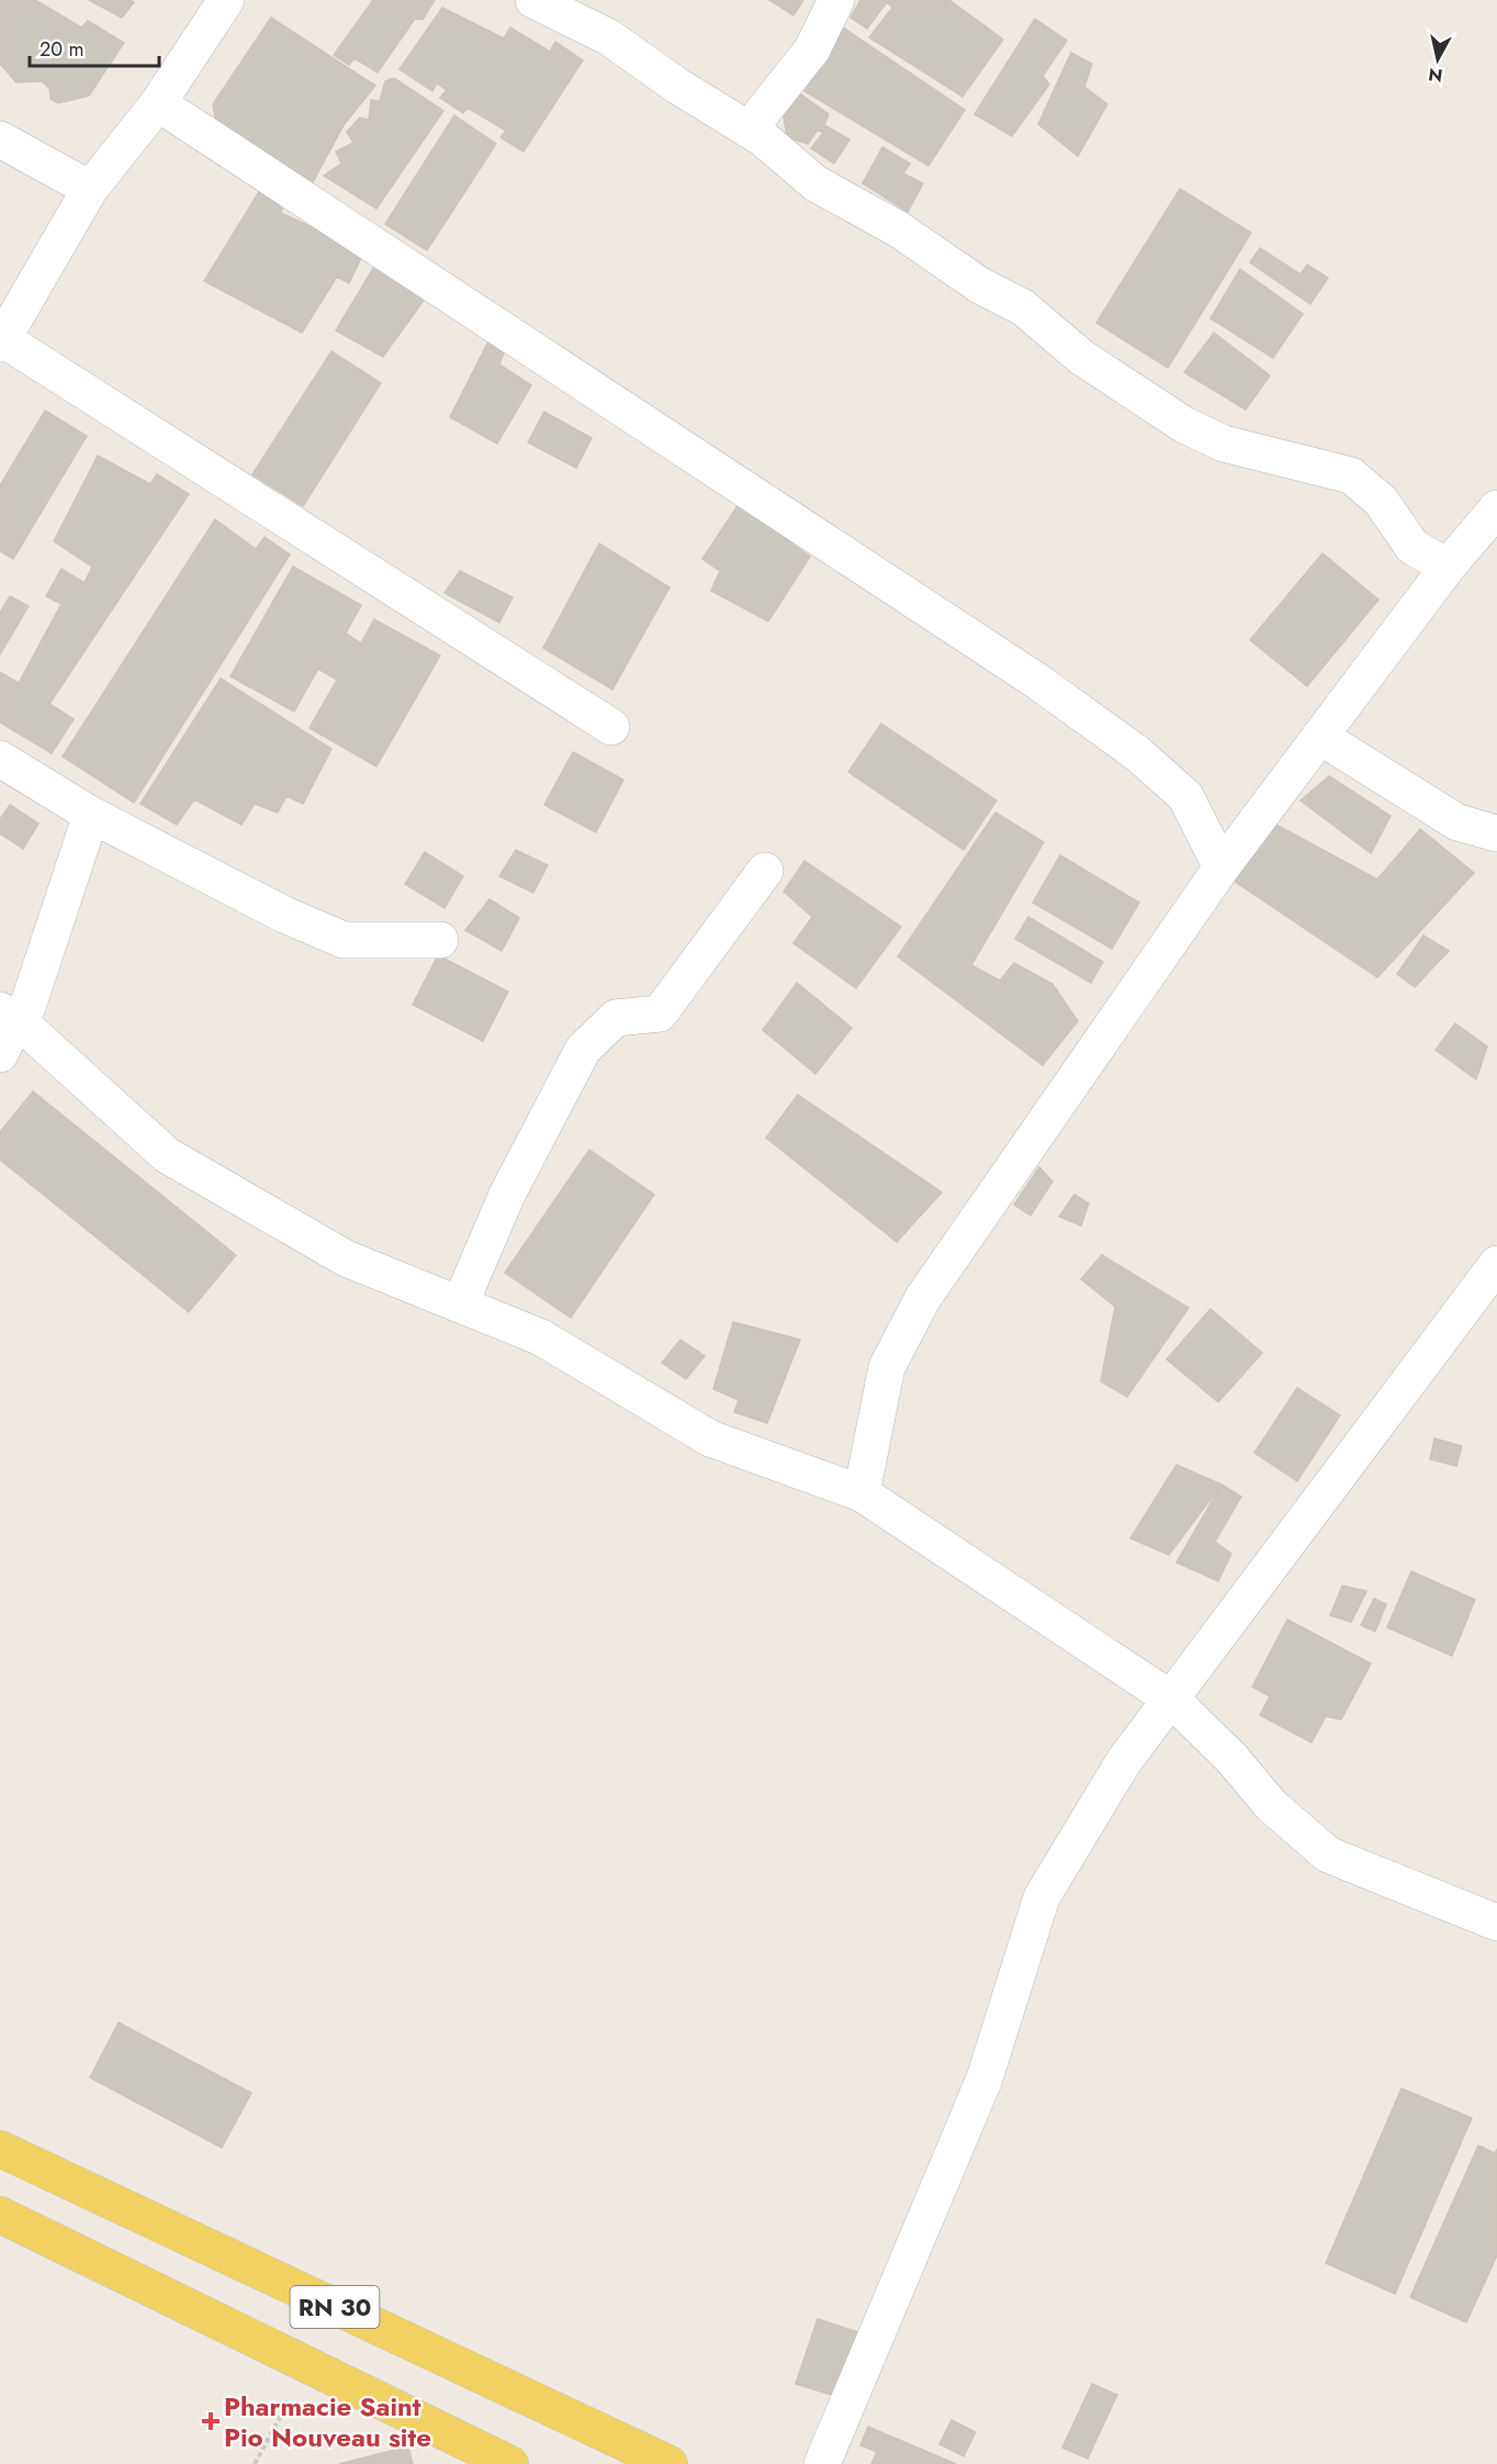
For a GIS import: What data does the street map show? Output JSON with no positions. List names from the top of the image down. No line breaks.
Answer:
{"streets":{"main road":["RN 30"]},"places":{"health":["Pharmacie Saint Pio Nouveau site"]},"scale_bar":"20 m","north":"bottom"}
